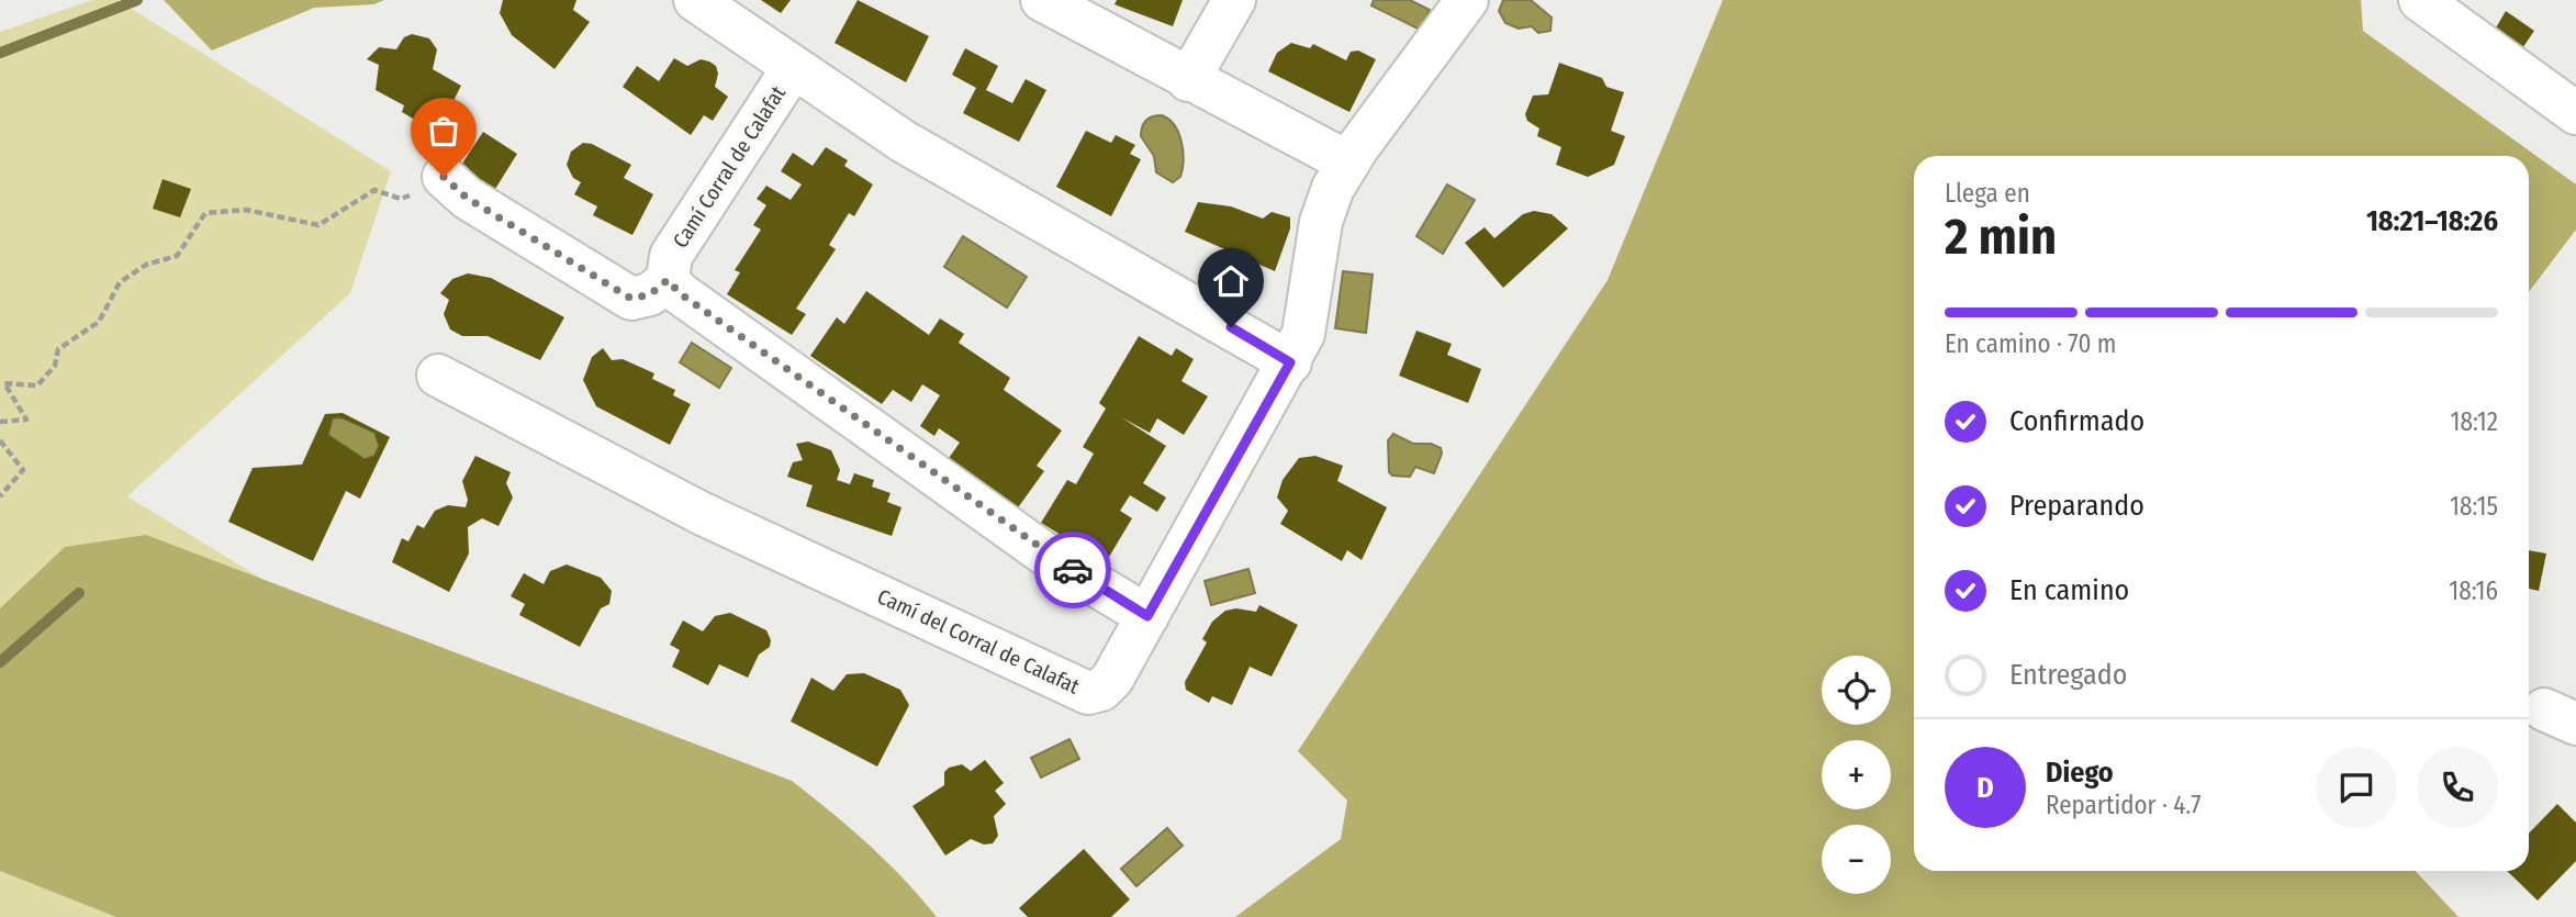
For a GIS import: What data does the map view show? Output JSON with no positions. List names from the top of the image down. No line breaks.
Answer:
{"streets":{"street":["Camí Corral de Calafat","Camí del Corral de Calafat"]},"crossings":[["Camí Corral de Calafat","Camí del Corral de Calafat"]],"page":{"heading":["2 min","Llega en","18:21–18:26"],"panel":["Diego","Repartidor · 4.7"],"bar":"En camino · 70 m","list":[["Confirmado","18:12"],["Preparando","18:15"],["En camino","18:16"],"Entregado"],"map_buttons":["+","−"],"round":"D"}}
